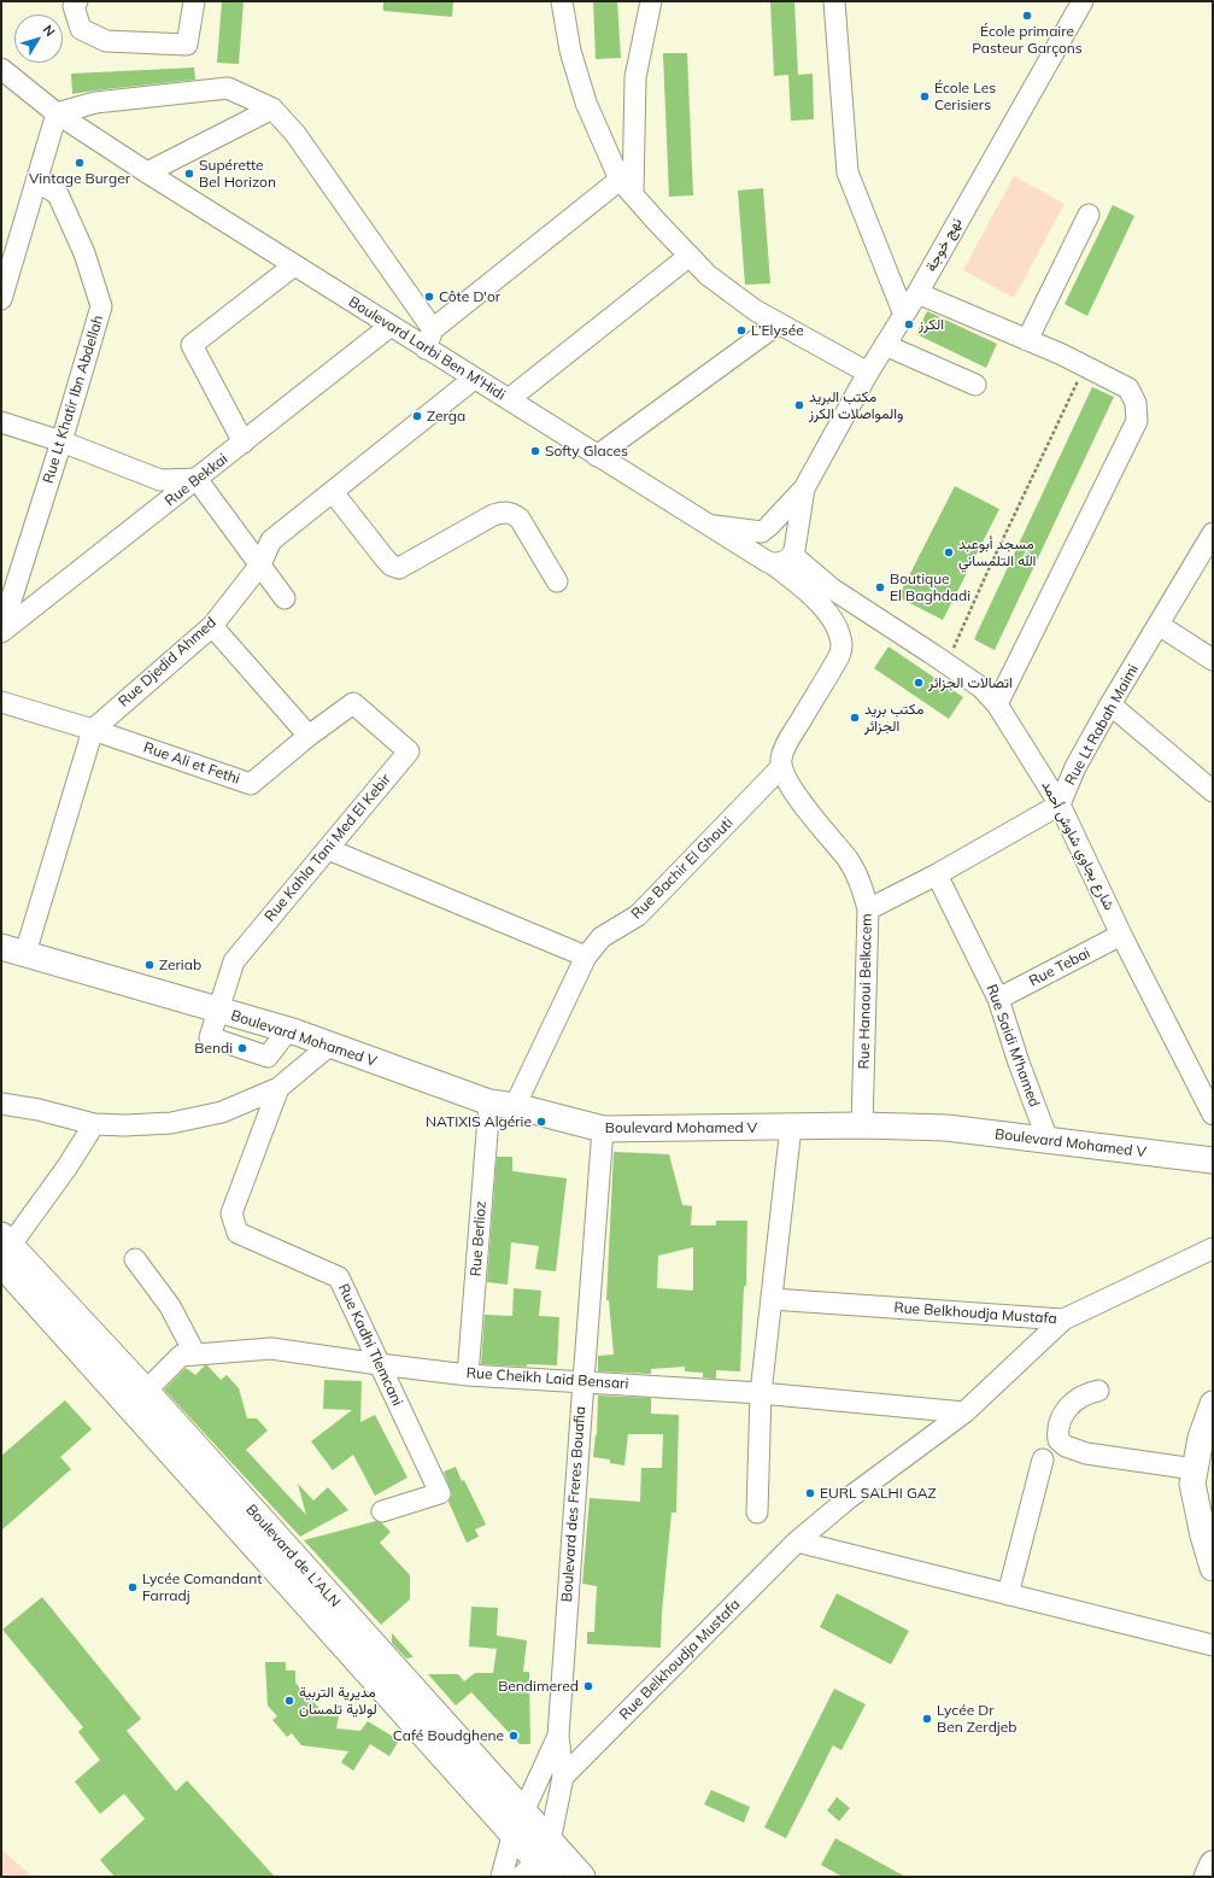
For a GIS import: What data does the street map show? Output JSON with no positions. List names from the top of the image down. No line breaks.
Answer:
{"streets":{"main road":["Boulevard Mohamed V","Boulevard de L'ALN"],"street":["نهج خوجة","Boulevard Larbi Ben M'Hidi","Rue Lt Khatir Ibn Abdellah","Rue Bekkai","Rue Djedid Ahmed","Rue Lt Rabah Maimi","Rue Ali et Fethi","شارع بجاوي شاوش أحمد","Rue Kahla Tani Med El Kebir","Rue Bachir El Ghouti","Rue Tebai","Rue Hanaoui Belkacem","Rue Saidi M'hamed","Rue Berlioz","Rue Belkhoudja Mustafa","Rue Kadhi Tlemcani","Rue Cheikh Laid Bensari","Boulevard des Freres Bouafia"]},"crossings":[["نهج خوجة","Boulevard Larbi Ben M'Hidi"],["نهج خوجة","شارع بجاوي شاوش أحمد"],["Boulevard Larbi Ben M'Hidi","Rue Bekkai"],["Boulevard Larbi Ben M'Hidi","Rue Djedid Ahmed"],["Boulevard Larbi Ben M'Hidi","شارع بجاوي شاوش أحمد"],["Boulevard Larbi Ben M'Hidi","Rue Bachir El Ghouti"],["Boulevard Larbi Ben M'Hidi","Rue Hanaoui Belkacem"],["Rue Lt Khatir Ibn Abdellah","Rue Bekkai"],["Rue Djedid Ahmed","Rue Ali et Fethi"],["Rue Lt Rabah Maimi","شارع بجاوي شاوش أحمد"],["Rue Ali et Fethi","Rue Kahla Tani Med El Kebir"],["شارع بجاوي شاوش أحمد","Rue Tebai"],["Rue Kahla Tani Med El Kebir","Boulevard Mohamed V"],["Rue Bachir El Ghouti","Rue Hanaoui Belkacem"],["Rue Bachir El Ghouti","Boulevard Mohamed V"],["Rue Tebai","Rue Saidi M'hamed"],["Rue Hanaoui Belkacem","Boulevard Mohamed V"],["Boulevard Mohamed V","Rue Saidi M'hamed"],["Boulevard Mohamed V","Rue Berlioz"],["Boulevard Mohamed V","Boulevard des Freres Bouafia"],["Rue Berlioz","Rue Cheikh Laid Bensari"],["Rue Belkhoudja Mustafa","Rue Cheikh Laid Bensari"],["Rue Kadhi Tlemcani","Rue Cheikh Laid Bensari"],["Rue Cheikh Laid Bensari","Boulevard des Freres Bouafia"],["Rue Cheikh Laid Bensari","Boulevard de L'ALN"]],"places":["École primaire Pasteur Garçons","École Les Cerisiers","Vintage Burger","Supérette Bel Horizon","Côte D'or","الكرز","L’Elysée","مكتب البريد والمواصلات الكرز","Zerga","Softy Glaces","مسجد أبوعبد الله التلمساني","Boutique El Baghdadi","اتصالات الجزائر","مكتب بريد الجزائر","Zeriab","Bendi","NATIXIS Algérie","EURL SALHI GAZ","Lycée Comandant Farradj","Bendimered","مديرية التربية لولاية تلمسان","Lycée Dr Ben Zerdjeb","Café Boudghene"],"north":"top right"}
